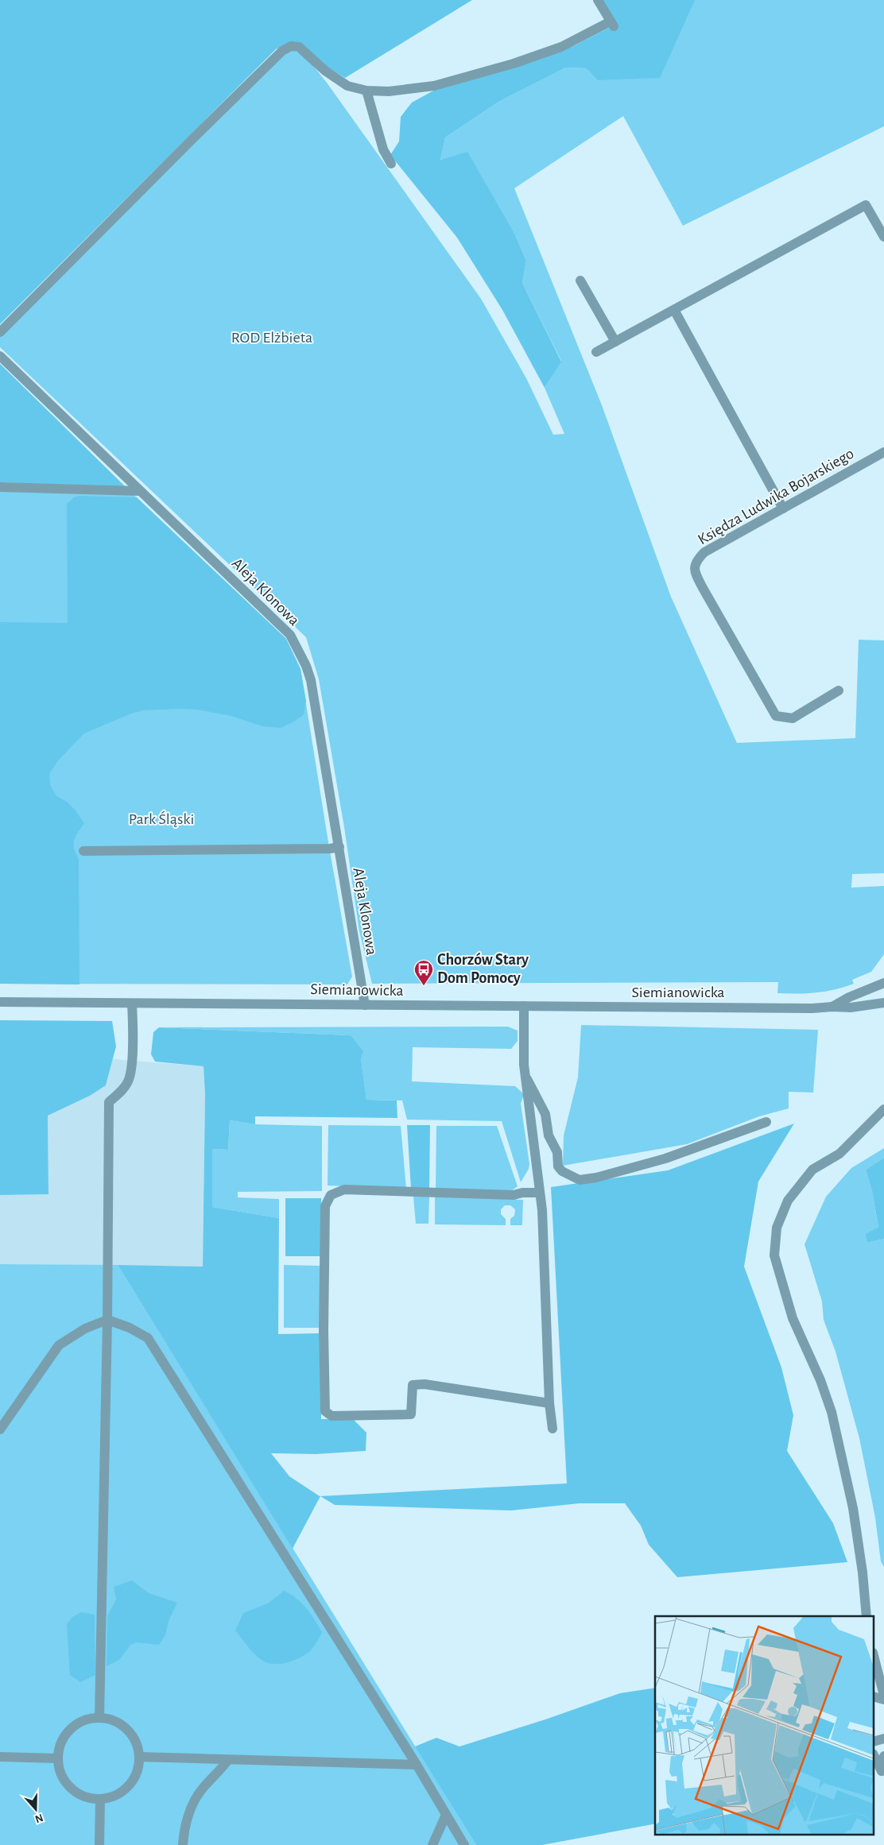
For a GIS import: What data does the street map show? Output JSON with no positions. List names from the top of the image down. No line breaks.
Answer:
{"streets":{"street":["Księdza Ludwika Bojarskiego","Aleja Klonowa","Siemianowicka"]},"crossings":[["Aleja Klonowa","Siemianowicka"]],"parks":["ROD Elżbieta","Park Śląski"],"places":{"bus stop":["Chorzów Stary Dom Pomocy"]},"north":"bottom"}
